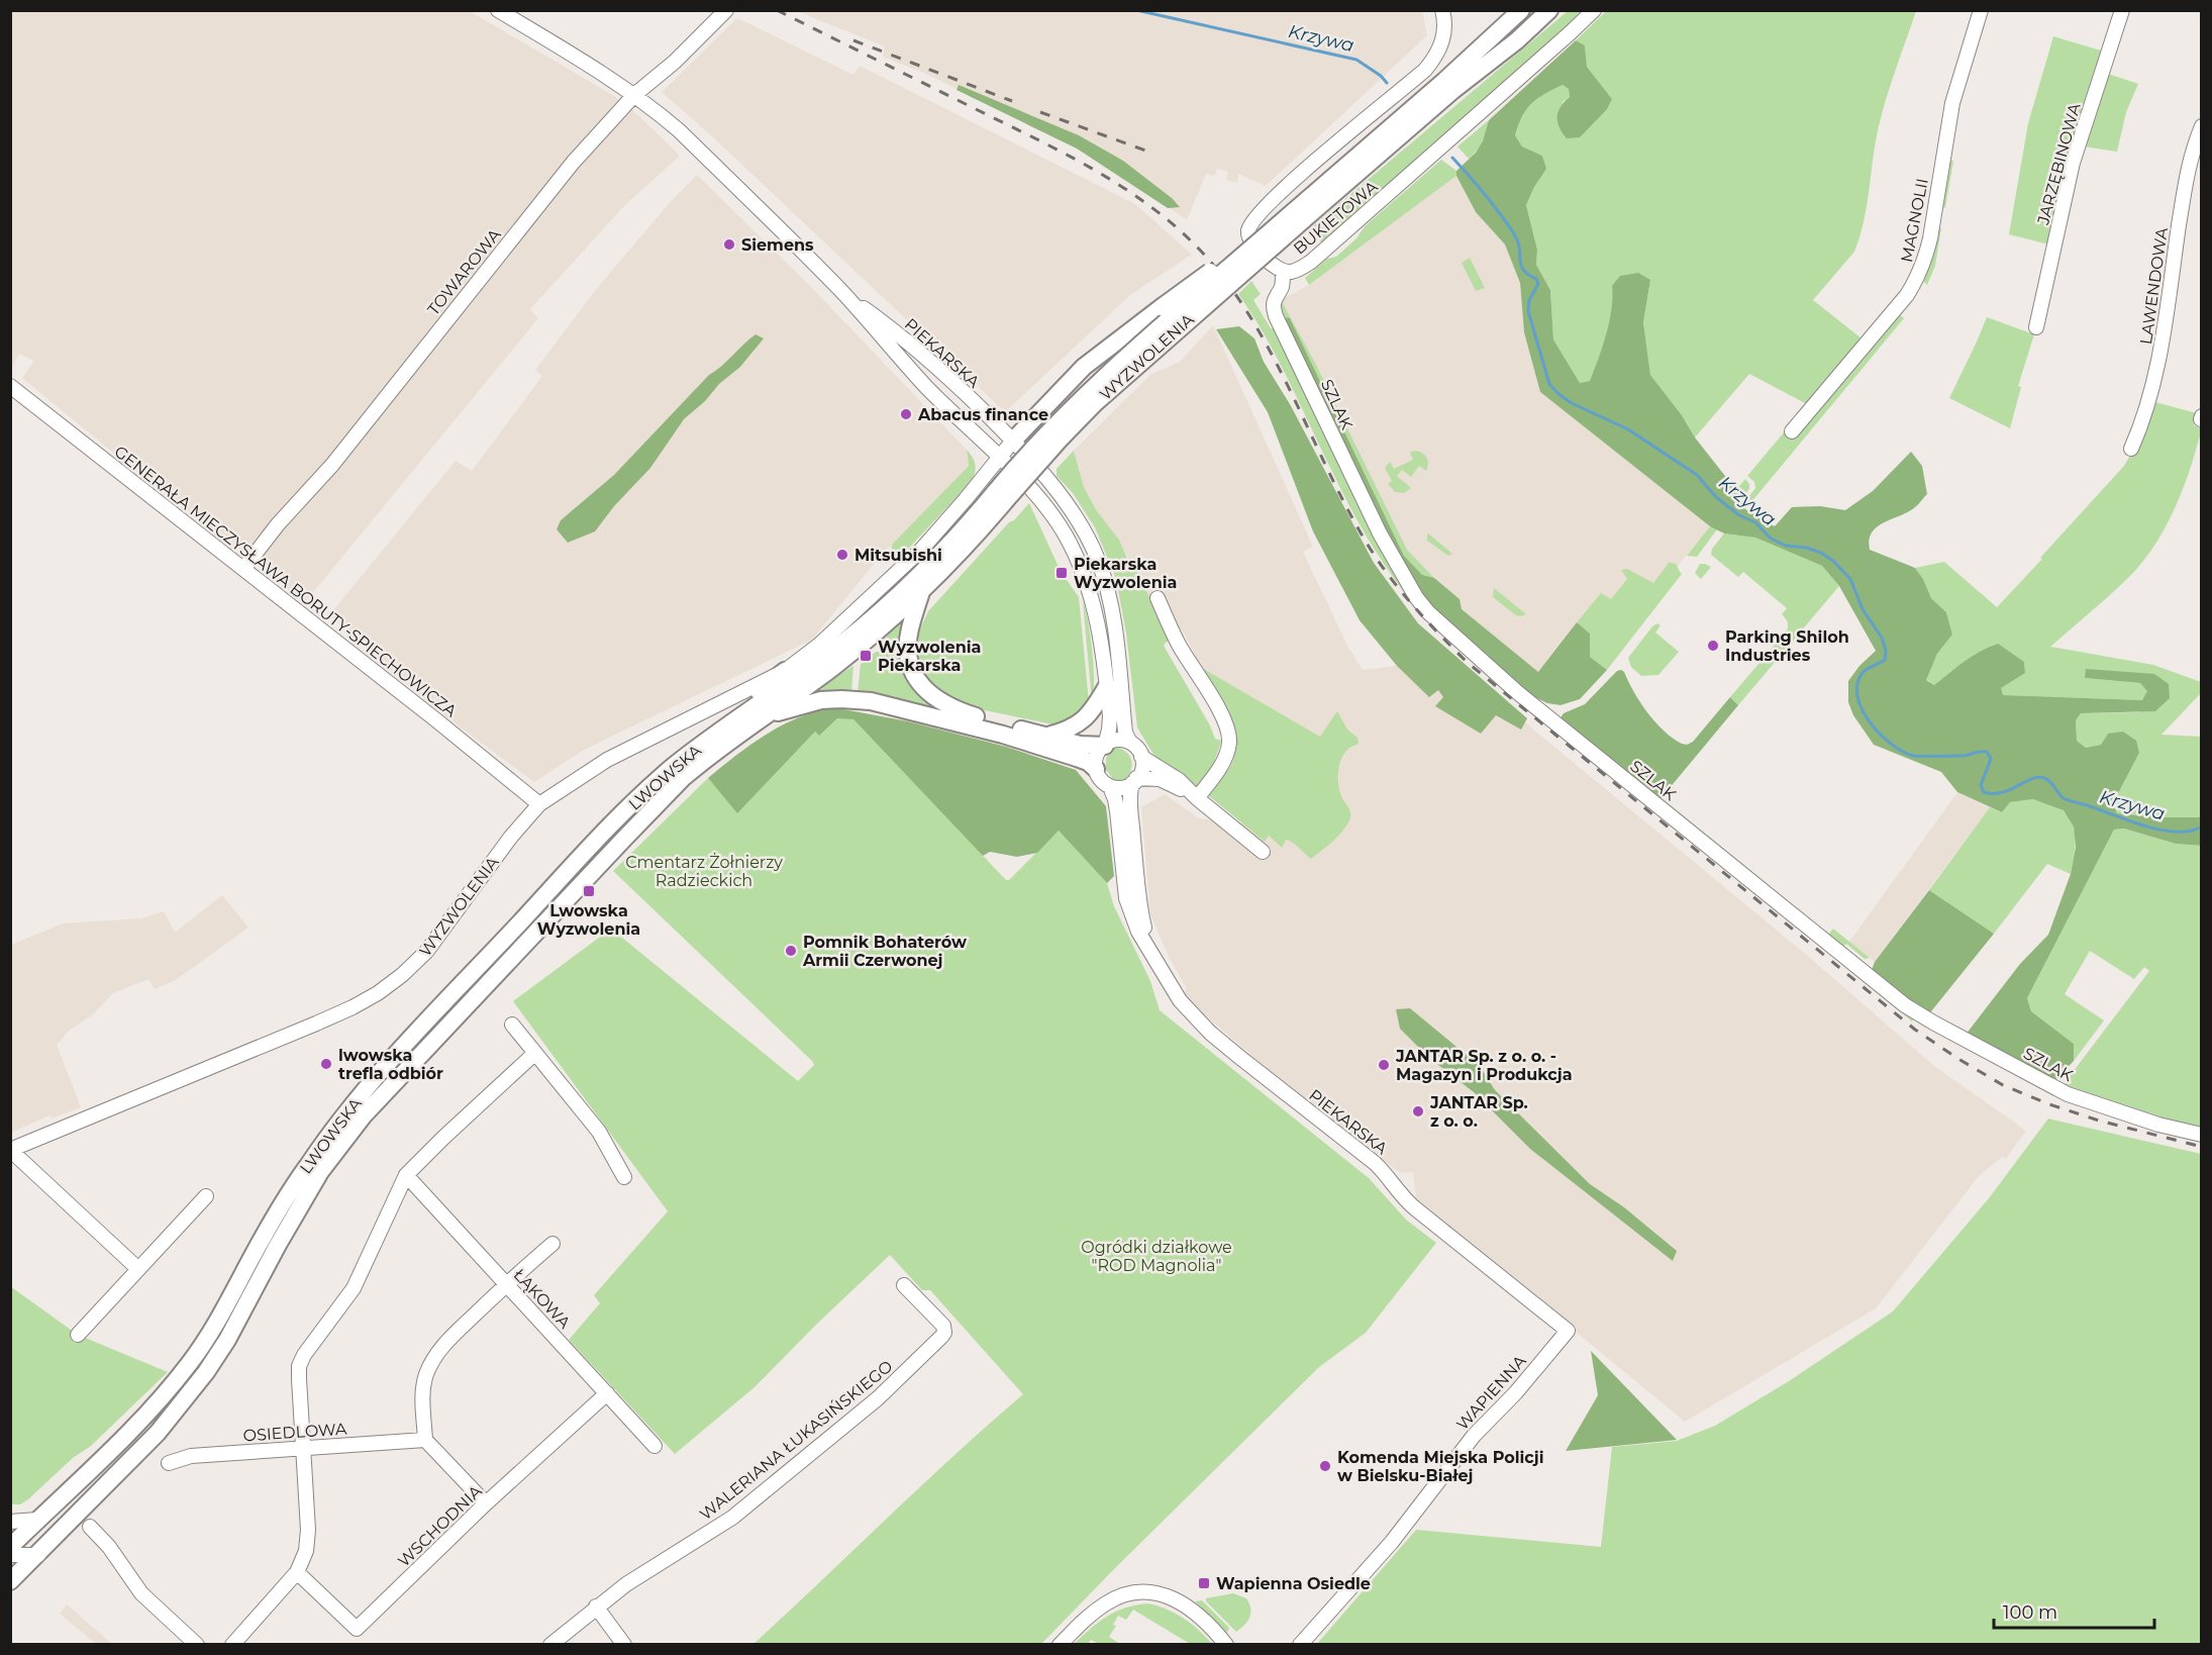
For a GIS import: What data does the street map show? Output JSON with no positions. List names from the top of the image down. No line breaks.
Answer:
{"streets":{"main road":["WYZWOLENIA","LWOWSKA"],"street":["JARZĘBINOWA","BUKIETOWA","MAGNOLII","TOWAROWA","LAWENDOWA","PIEKARSKA","SZLAK","GENERAŁA MIECZYSŁAWA BORUTY-SPIECHOWICZA","ŁĄKOWA","WAPIENNA","OSIEDLOWA","WALERIANA ŁUKASIŃSKIEGO","WSCHODNIA"]},"crossings":[["BUKIETOWA","SZLAK"],["TOWAROWA","PIEKARSKA"],["TOWAROWA","GENERAŁA MIECZYSŁAWA BORUTY-SPIECHOWICZA"],["PIEKARSKA","WYZWOLENIA"],["PIEKARSKA","WAPIENNA"],["WYZWOLENIA","GENERAŁA MIECZYSŁAWA BORUTY-SPIECHOWICZA"],["WYZWOLENIA","LWOWSKA"],["ŁĄKOWA","WSCHODNIA"]],"water":["Krzywa"],"parks":["Cmentarz Żołnierzy Radzieckich","Ogródki działkowe \"ROD Magnolia\""],"places":{"other":["Siemens","Abacus finance","Mitsubishi","Parking Shiloh Industries","Pomnik Bohaterów Armii Czerwonej","lwowska trefla odbiór","JANTAR Sp. z o. o. - Magazyn i Produkcja","JANTAR Sp. z o. o.","Komenda Miejska Policji w Bielsku-Białej"],"transit":["Piekarska Wyzwolenia","Wyzwolenia Piekarska","Lwowska Wyzwolenia","Wapienna Osiedle"]},"scale_bar":"100 m"}
